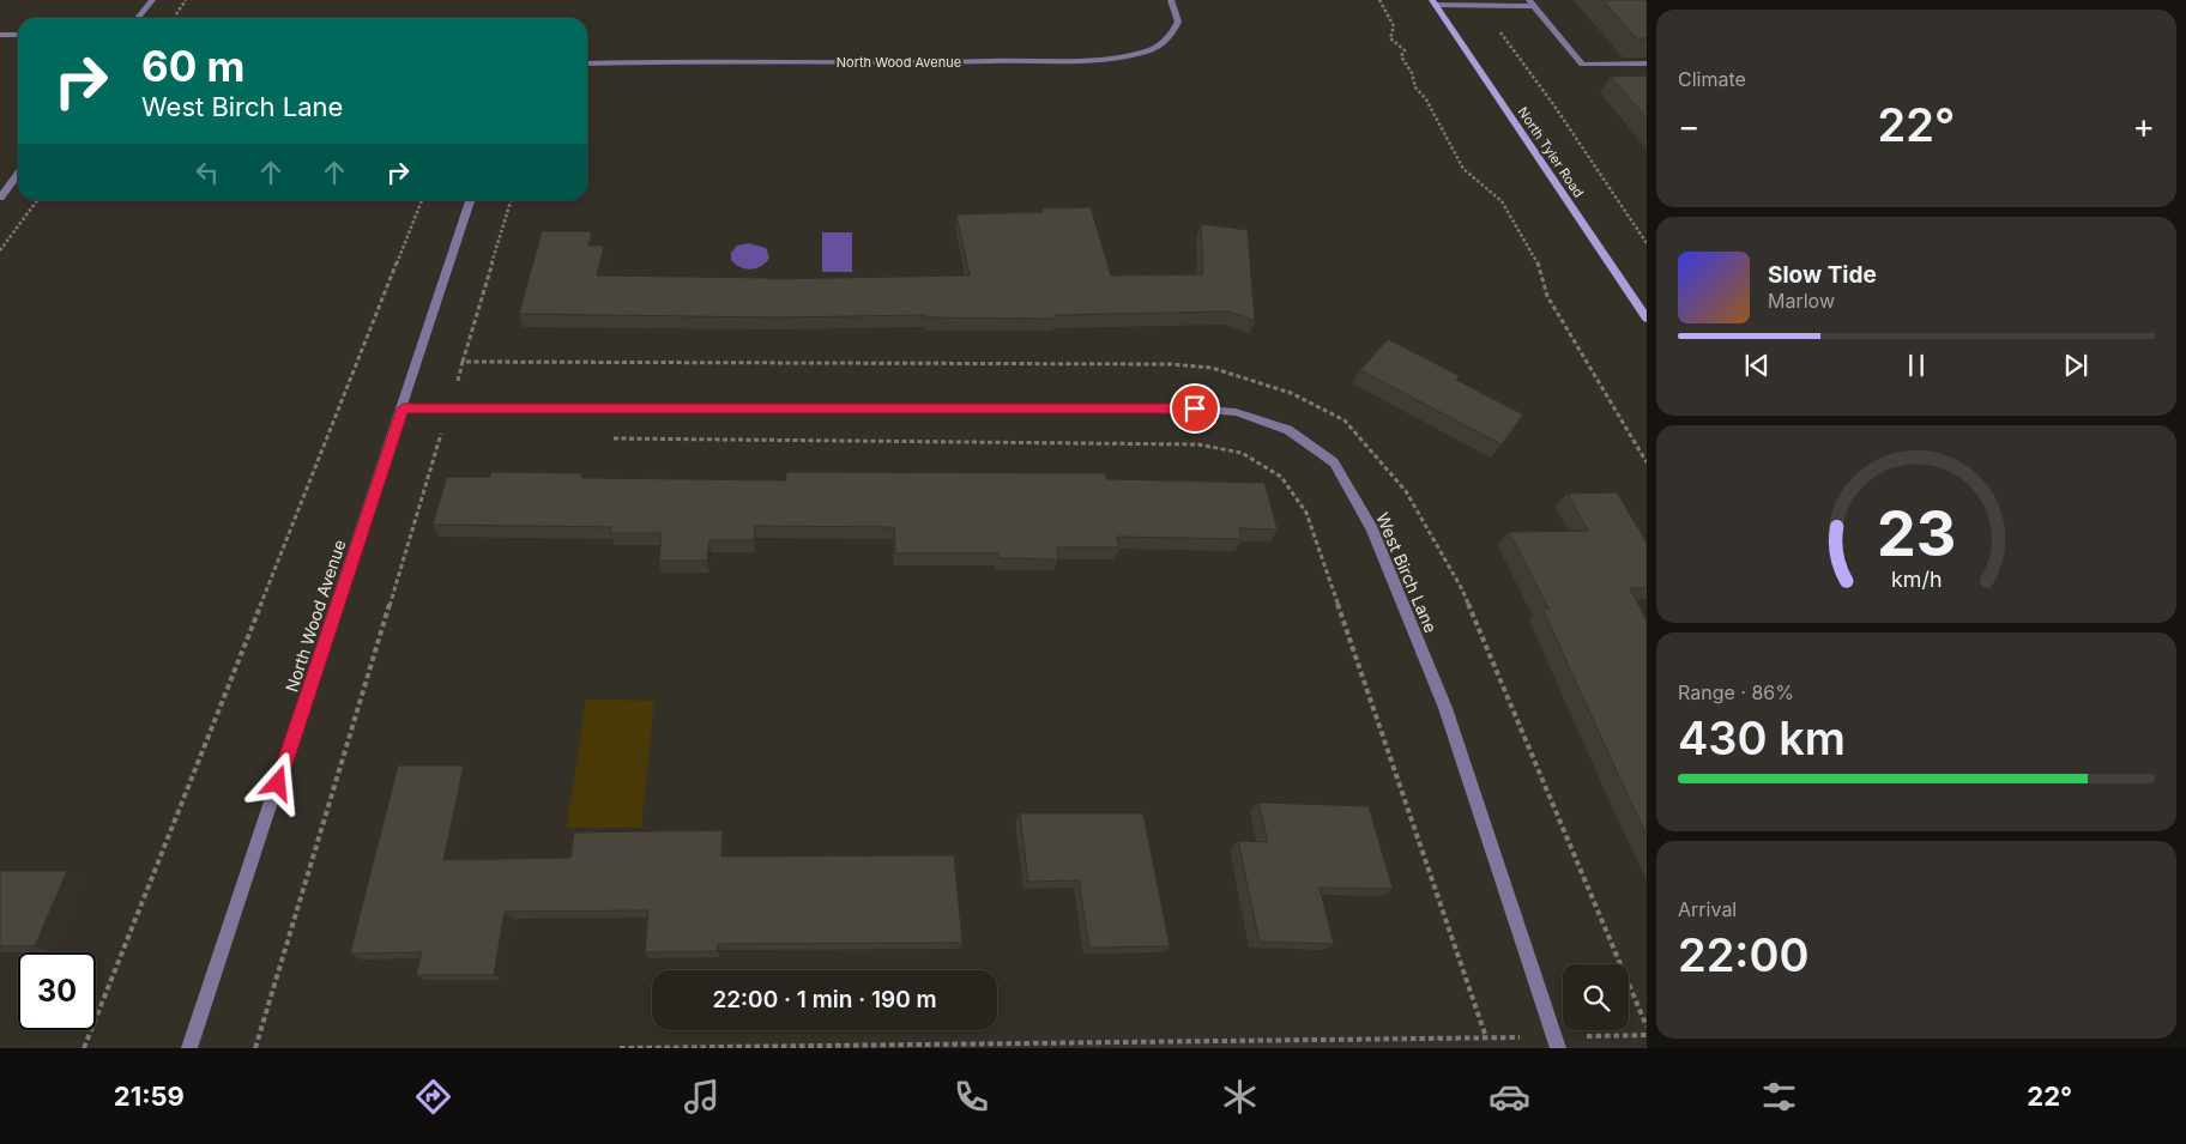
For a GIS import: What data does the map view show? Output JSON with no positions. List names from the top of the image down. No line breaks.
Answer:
{"streets":{"main road":["North Tyler Road"],"street":["North Wood Avenue","West Birch Lane"]},"crossings":[["North Wood Avenue","West Birch Lane"]],"page":{"tile":["Climate",["Range · 86%","430 km"],["Arrival","22:00"]],"turn":["60 m","West Birch Lane"],"heat":["−","22°","+"],"song":["Slow Tide","Marlow"],"limit":"30","trip":"22:00 · 1 min · 190 m","tabs":["21:59","22°"],"gauge":["23","km/h"]}}
